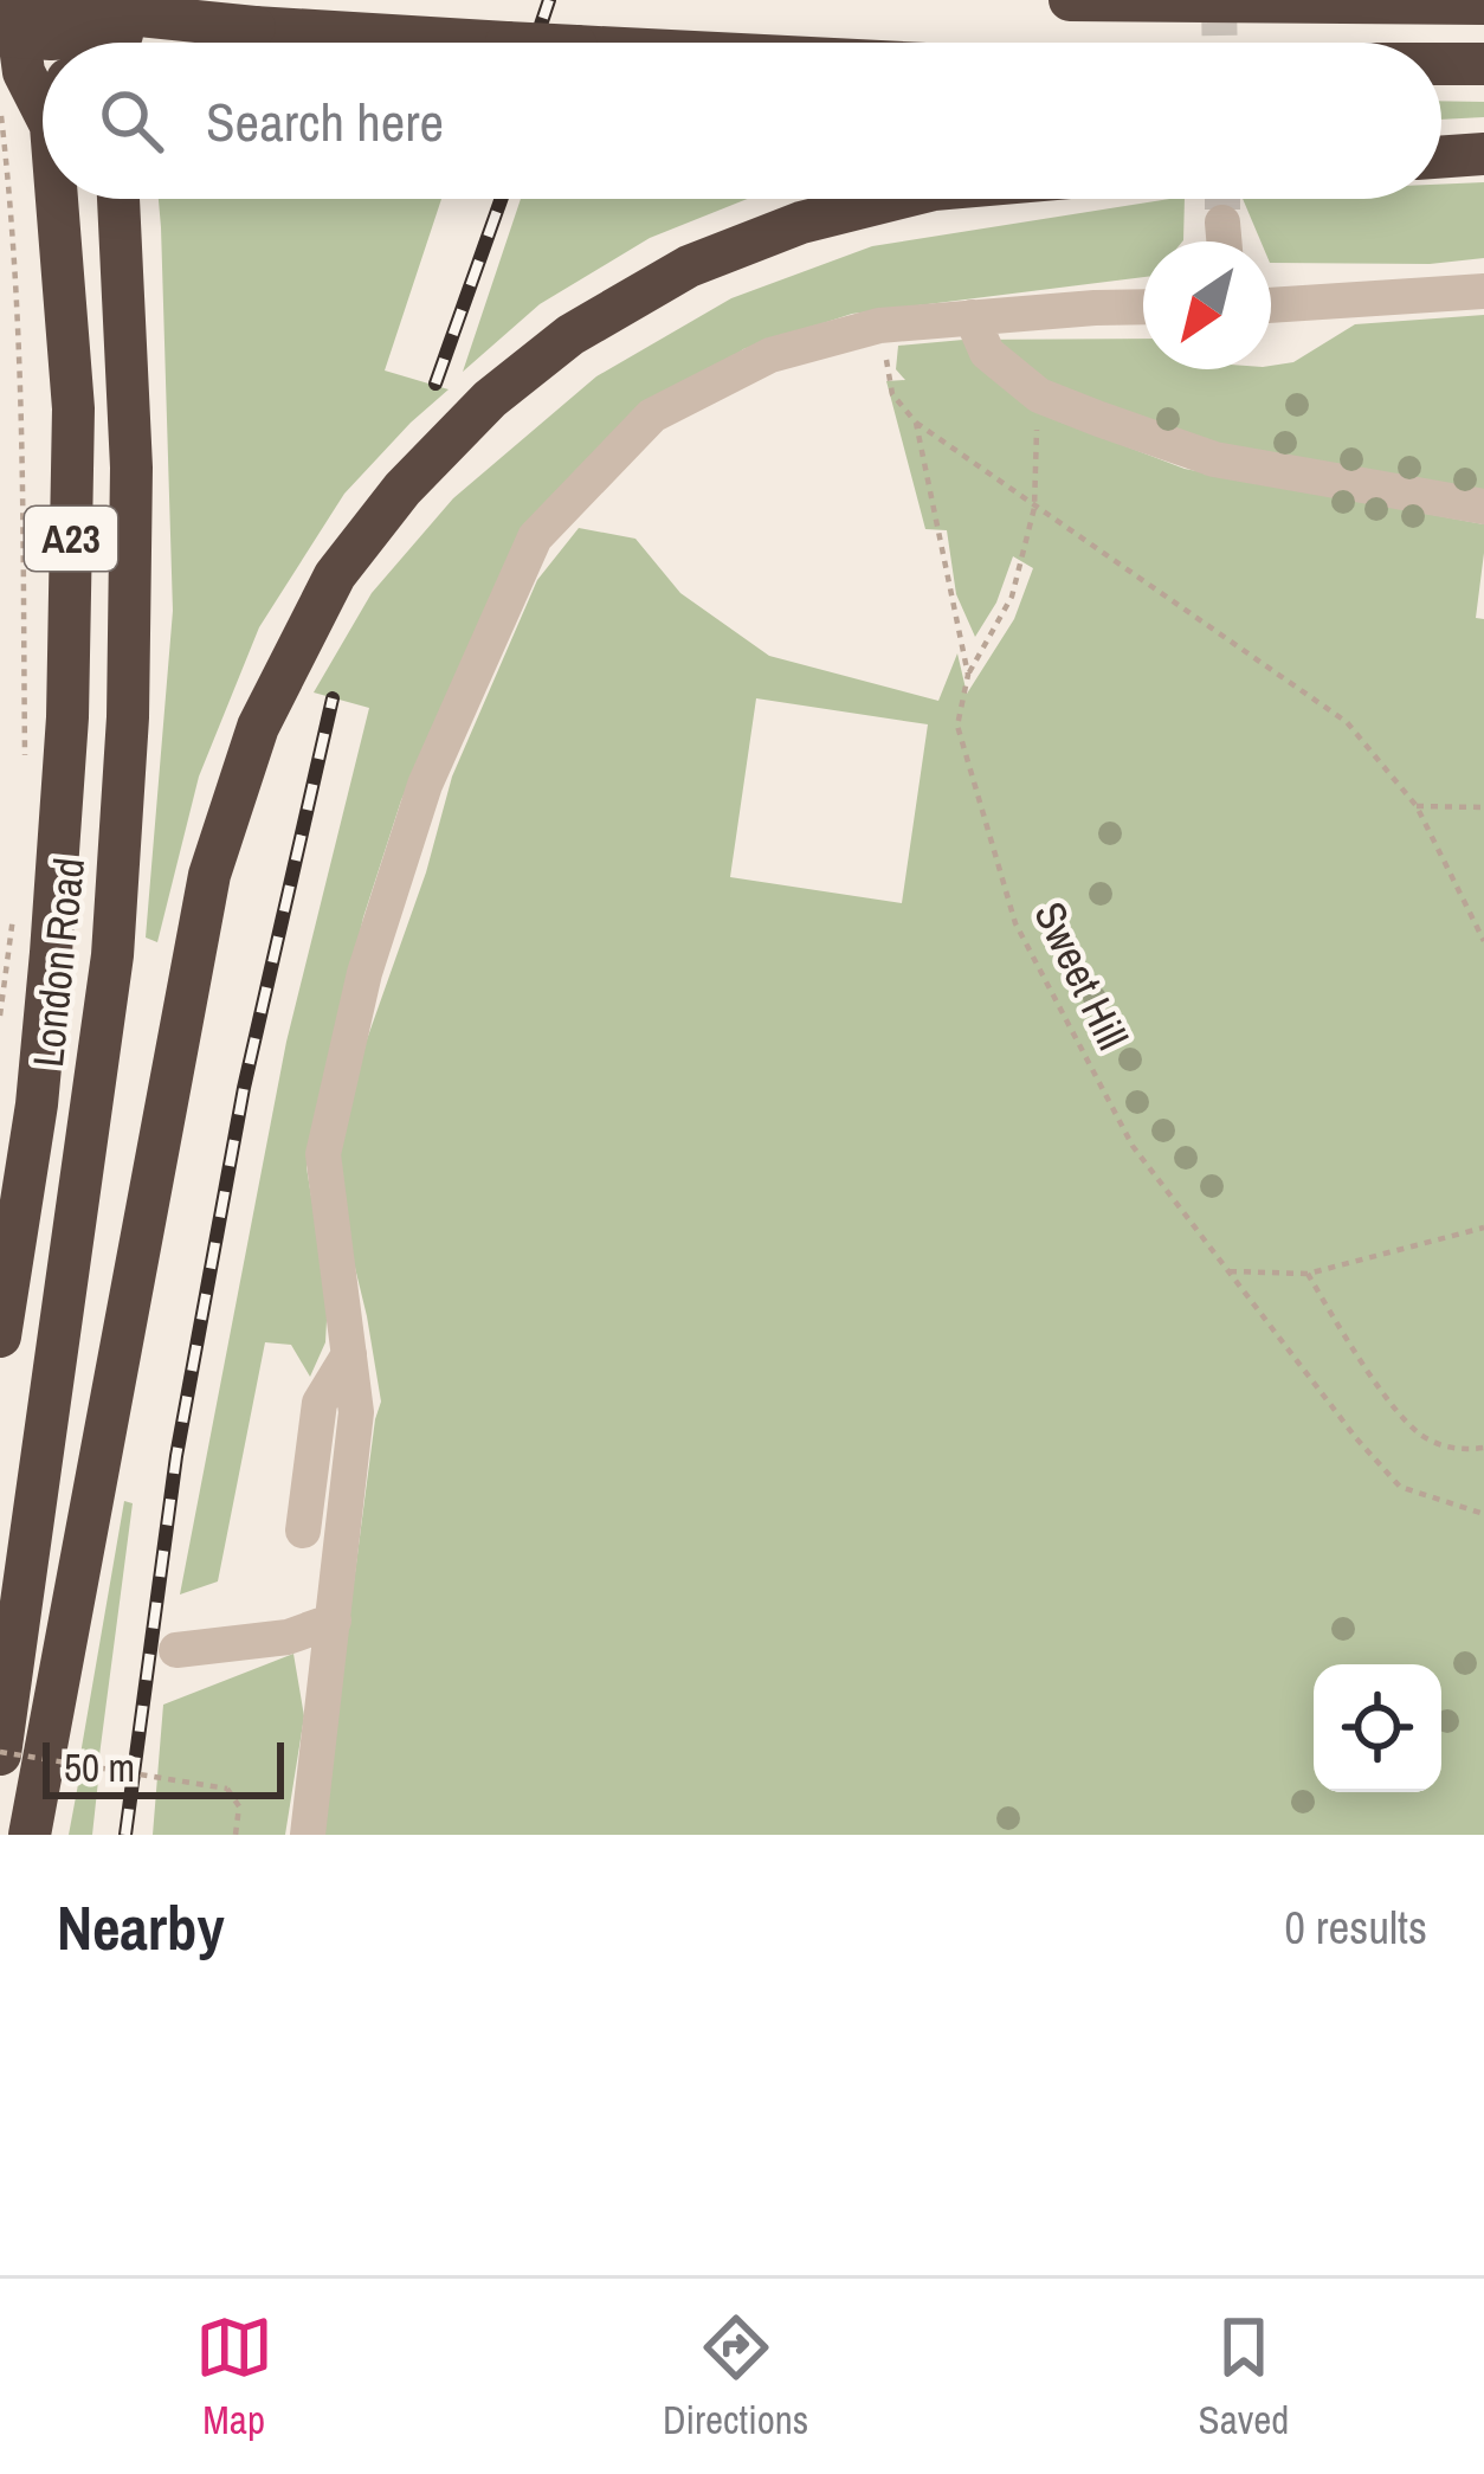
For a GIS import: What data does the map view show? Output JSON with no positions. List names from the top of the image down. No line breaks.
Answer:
{"streets":{"highway":["A23","London Road"],"path":["Sweet Hill"]},"scale_bar":"50 m","north":"bottom left","page":{"search":"Search here","scale":"50 m","heading":["Nearby","0 results"],"nav":["Map","Directions","Saved"]}}
